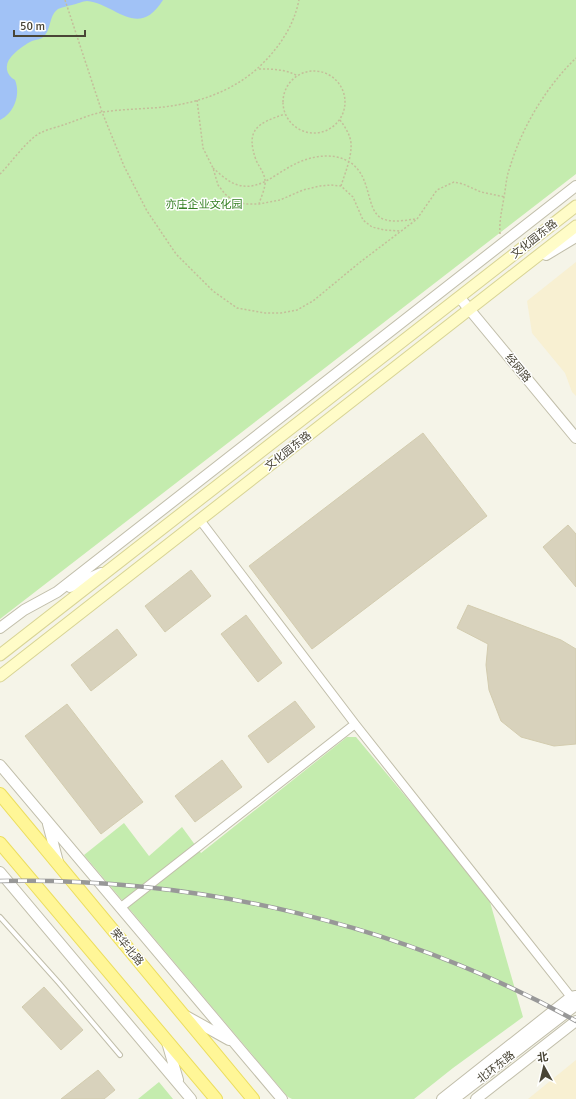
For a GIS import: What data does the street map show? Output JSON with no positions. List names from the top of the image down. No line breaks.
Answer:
{"streets":{"main road":["文化园东路","荣华北路"],"street":["经网路","北环东路"]},"crossings":[["文化园东路","经网路"]],"parks":["亦庄企业文化园"],"scale_bar":"50 m","north":"top"}
